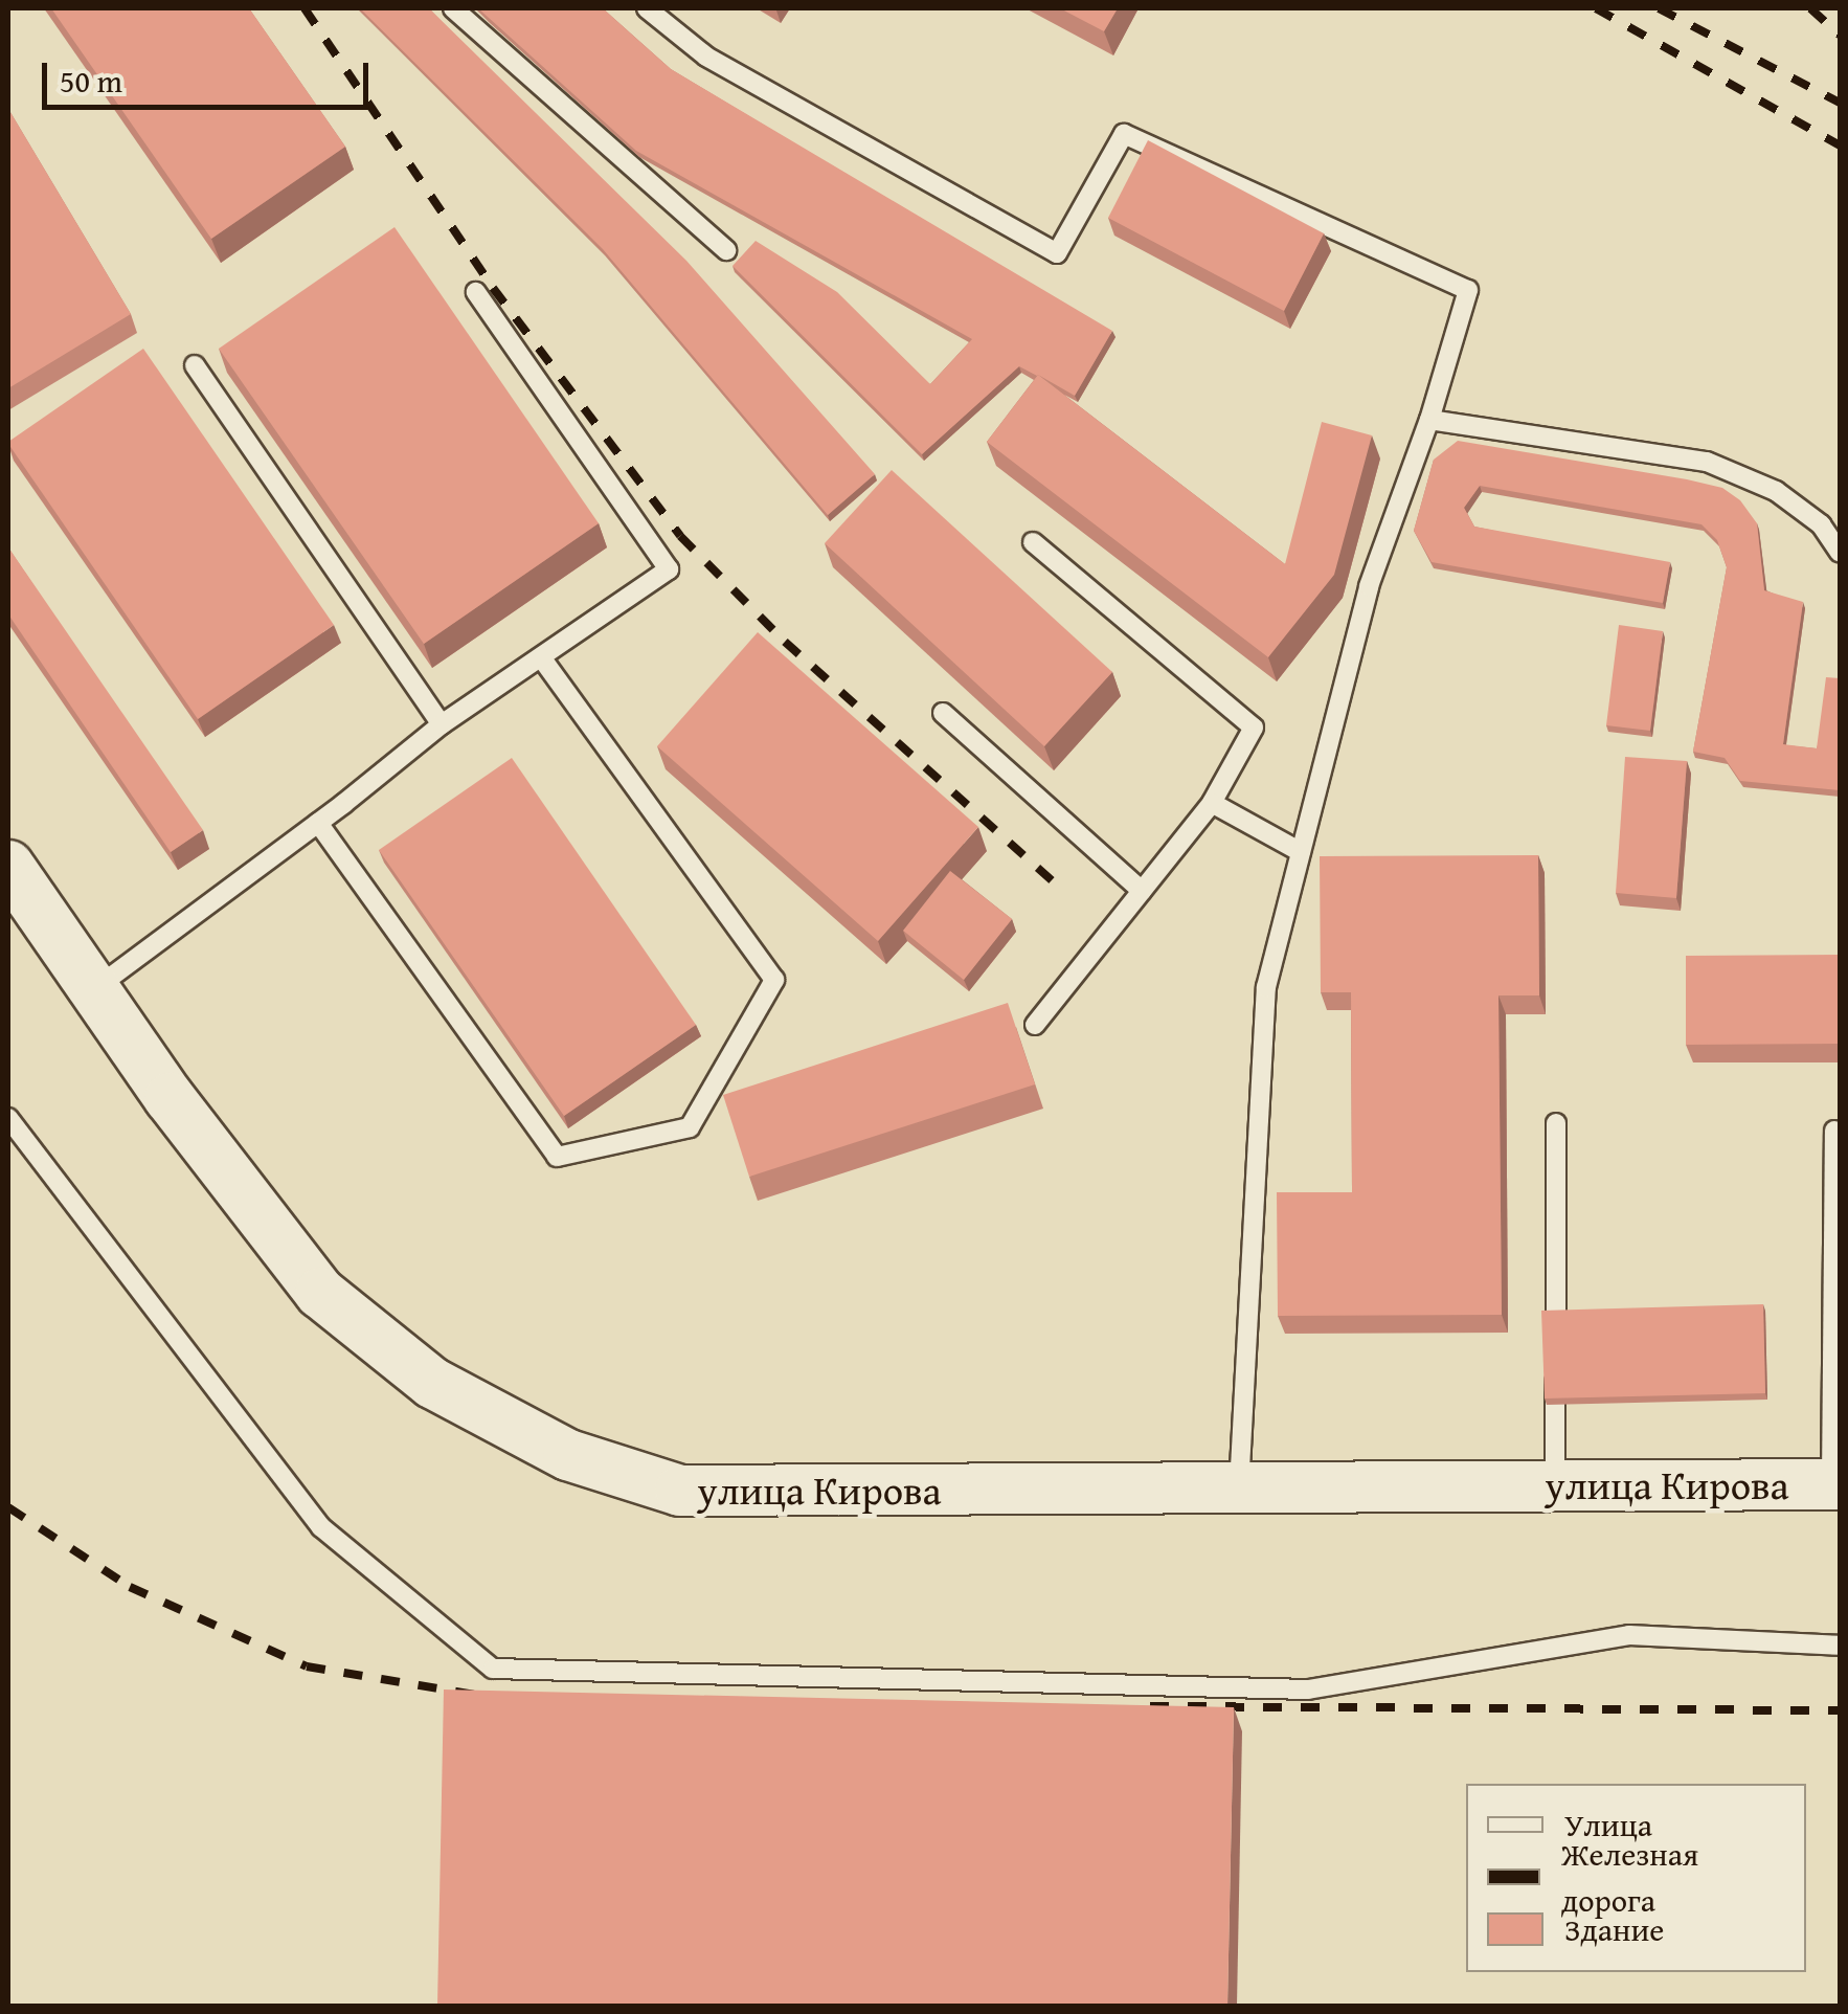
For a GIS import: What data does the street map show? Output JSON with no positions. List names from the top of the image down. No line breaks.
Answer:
{"streets":{"main road":["улица Кирова"]},"legend":["Улица","Железная дорога","Здание"],"scale_bar":"50 m"}
